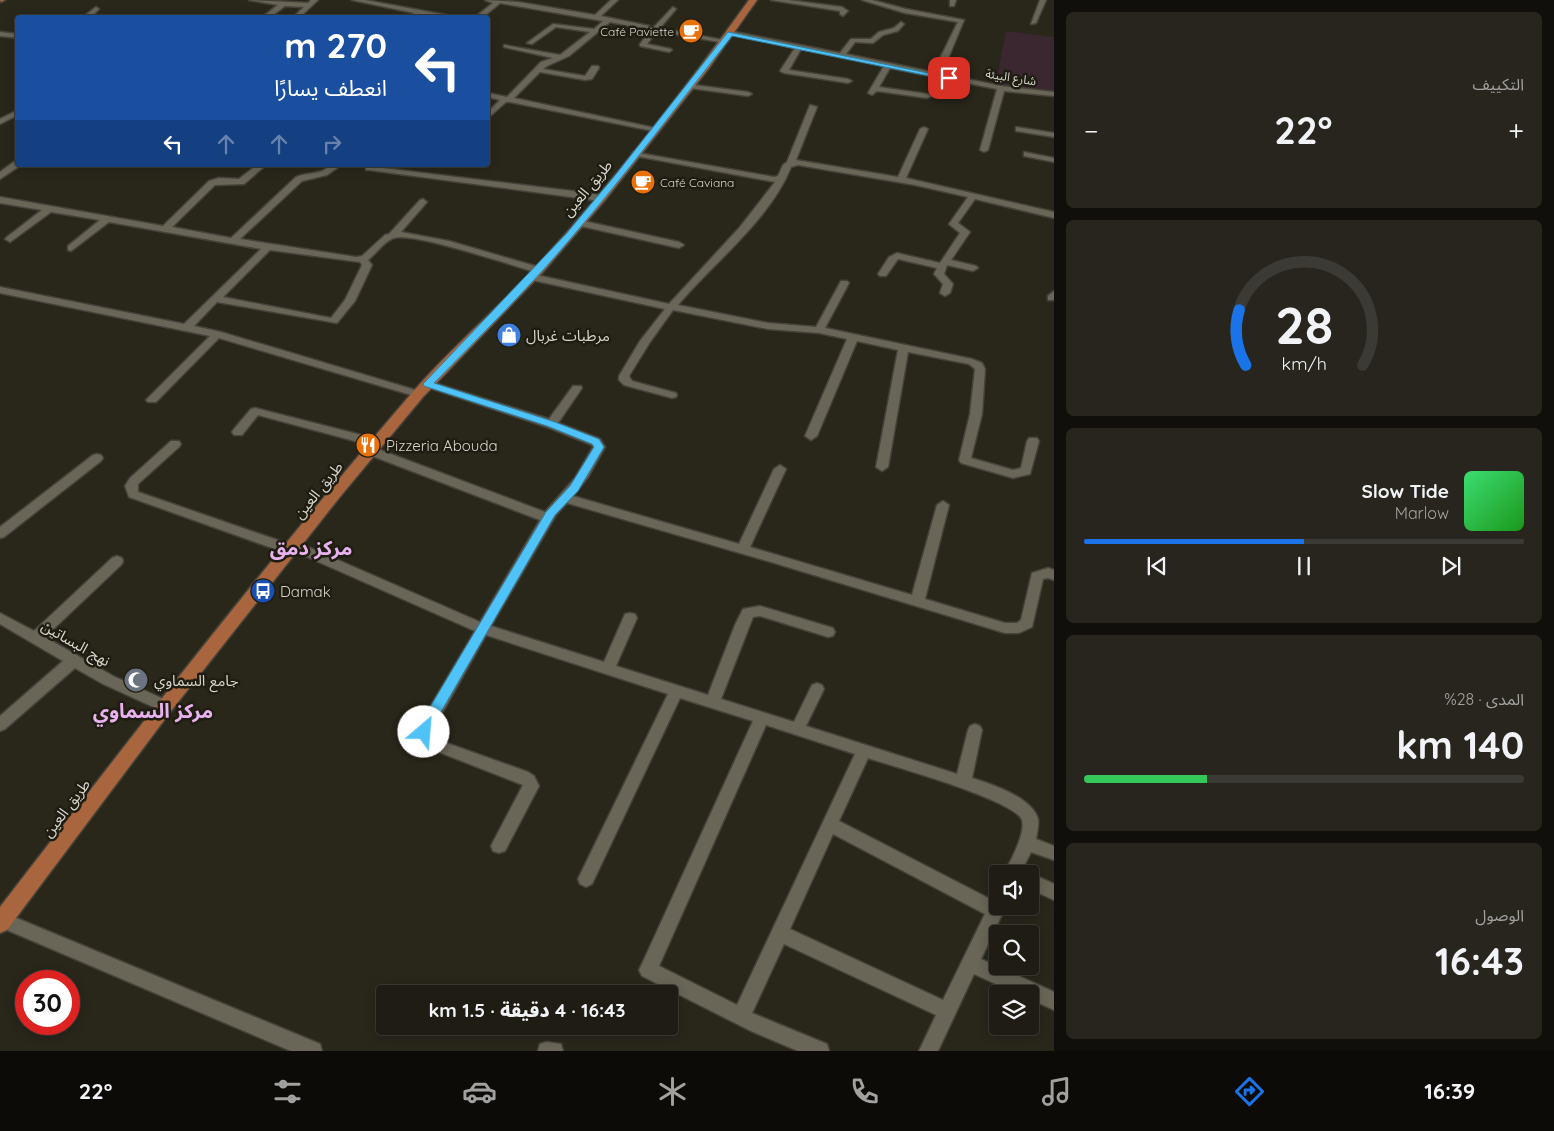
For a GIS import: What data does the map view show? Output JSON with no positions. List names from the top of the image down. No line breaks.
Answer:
{"streets":{"main road":["طريق العين"],"street":["شارع البيئة","نهج البساتين"]},"crossings":[["شارع البيئة","طريق العين"],["طريق العين","نهج البساتين"]],"districts":["مركز دمق","مركز السماوي"],"places":{"cafe":["Café Paviette","Café Caviana"],"shop":["مرطبات غربال"],"restaurant":["Pizzeria Abouda"],"bus stop":["Damak"],"mosque":["جامع السماوي"]},"page":{"tile":["التكييف",["المدى · 28%","140 km"],["الوصول","16:43"]],"turn":["270 m","انعطف يسارًا"],"heat":["−","22°","+"],"song":["Slow Tide","Marlow"],"limit":"30","trip":"16:43 · 4 دقيقة · 1.5 km","tabs":["16:39","22°"],"gauge":["28","km/h"]}}
